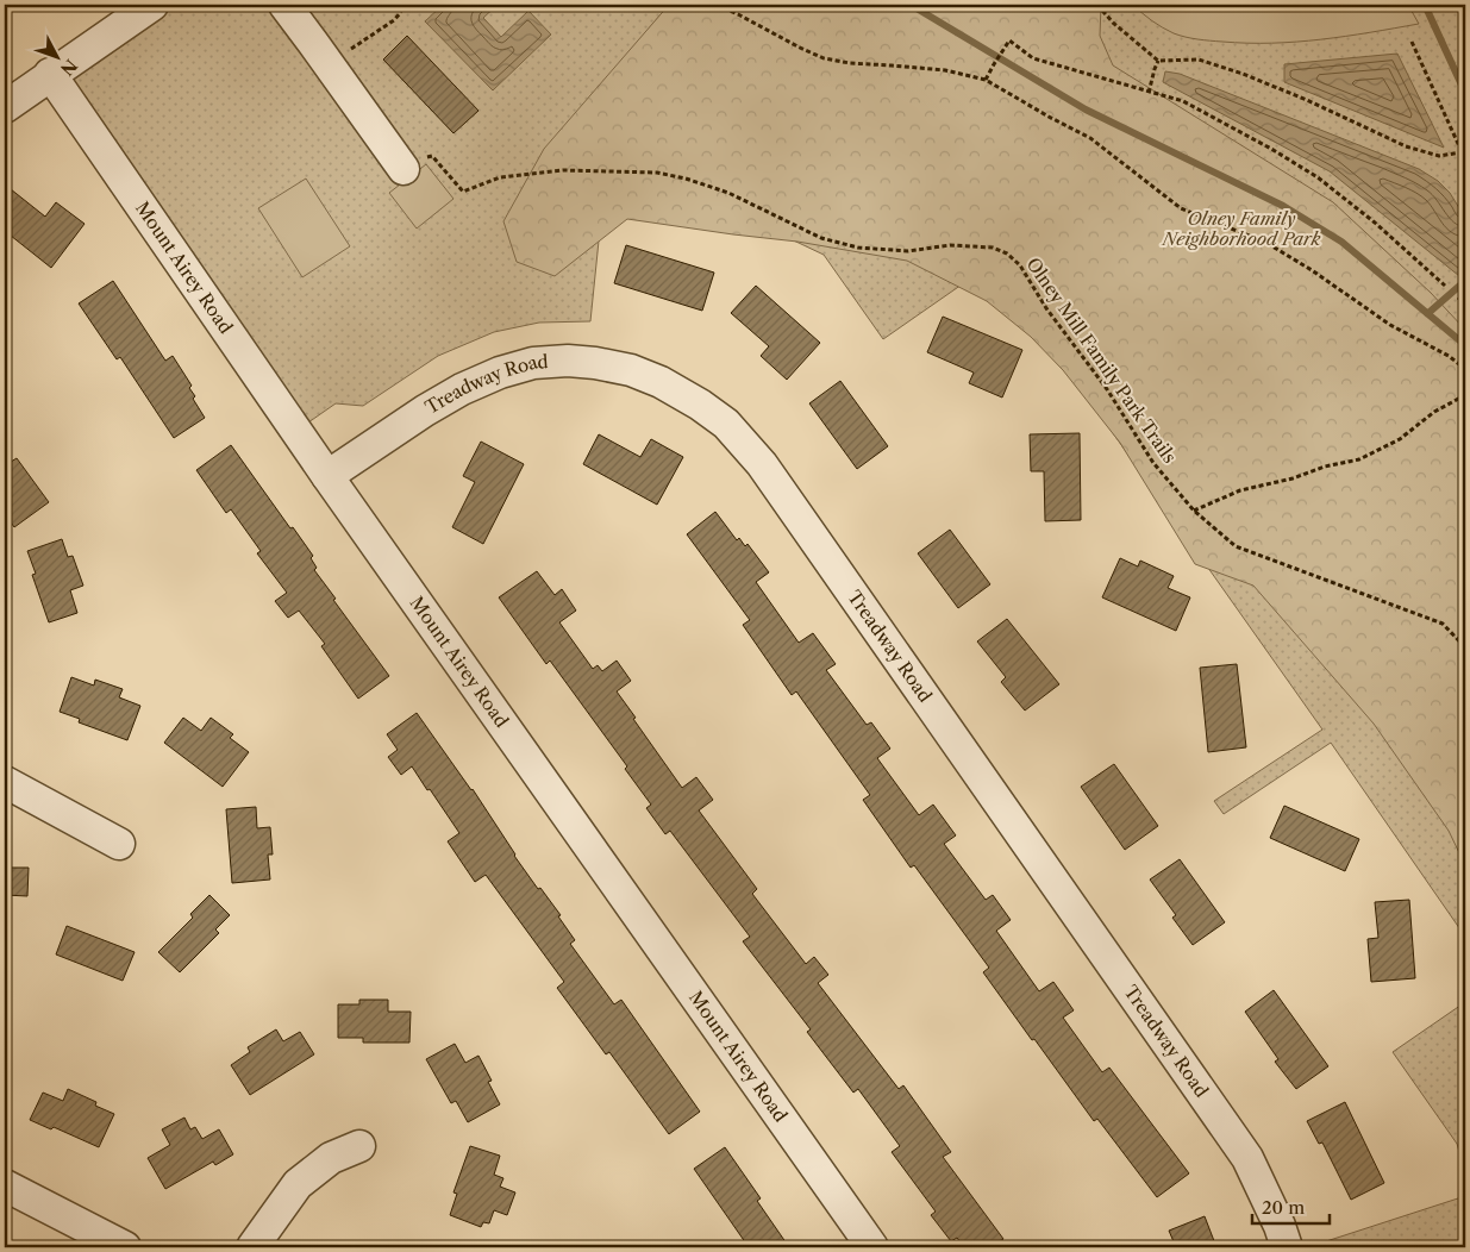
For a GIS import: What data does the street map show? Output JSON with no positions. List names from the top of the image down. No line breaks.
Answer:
{"streets":{"street":["Mount Airey Road","Treadway Road"],"path":["Olney Mill Family Park Trails"]},"crossings":[["Mount Airey Road","Treadway Road"]],"parks":["Olney Family Neighborhood Park"],"scale_bar":"20 m","north":"bottom right"}
